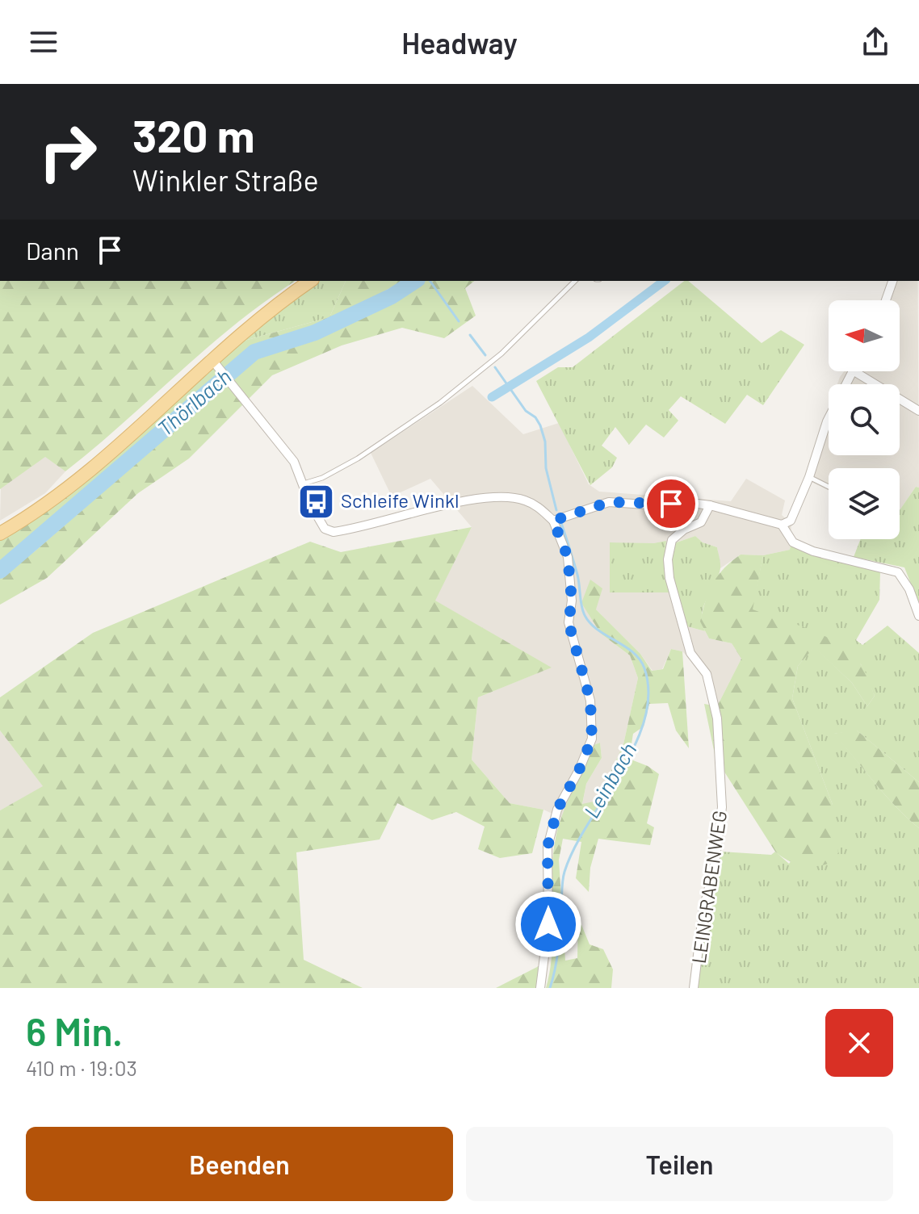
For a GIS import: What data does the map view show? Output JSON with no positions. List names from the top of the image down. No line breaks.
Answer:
{"streets":{"street":["LEINGRABENWEG"]},"water":["Thörlbach","Leinbach"],"places":{"bus stop":["Schleife Winkl"]},"north":"left","page":{"header":"Headway","turn":["320 m","Winkler Straße"],"then":"Dann","heading":["6 Min.","410 m · 19:03"],"buttons":["Beenden","Teilen"]}}
